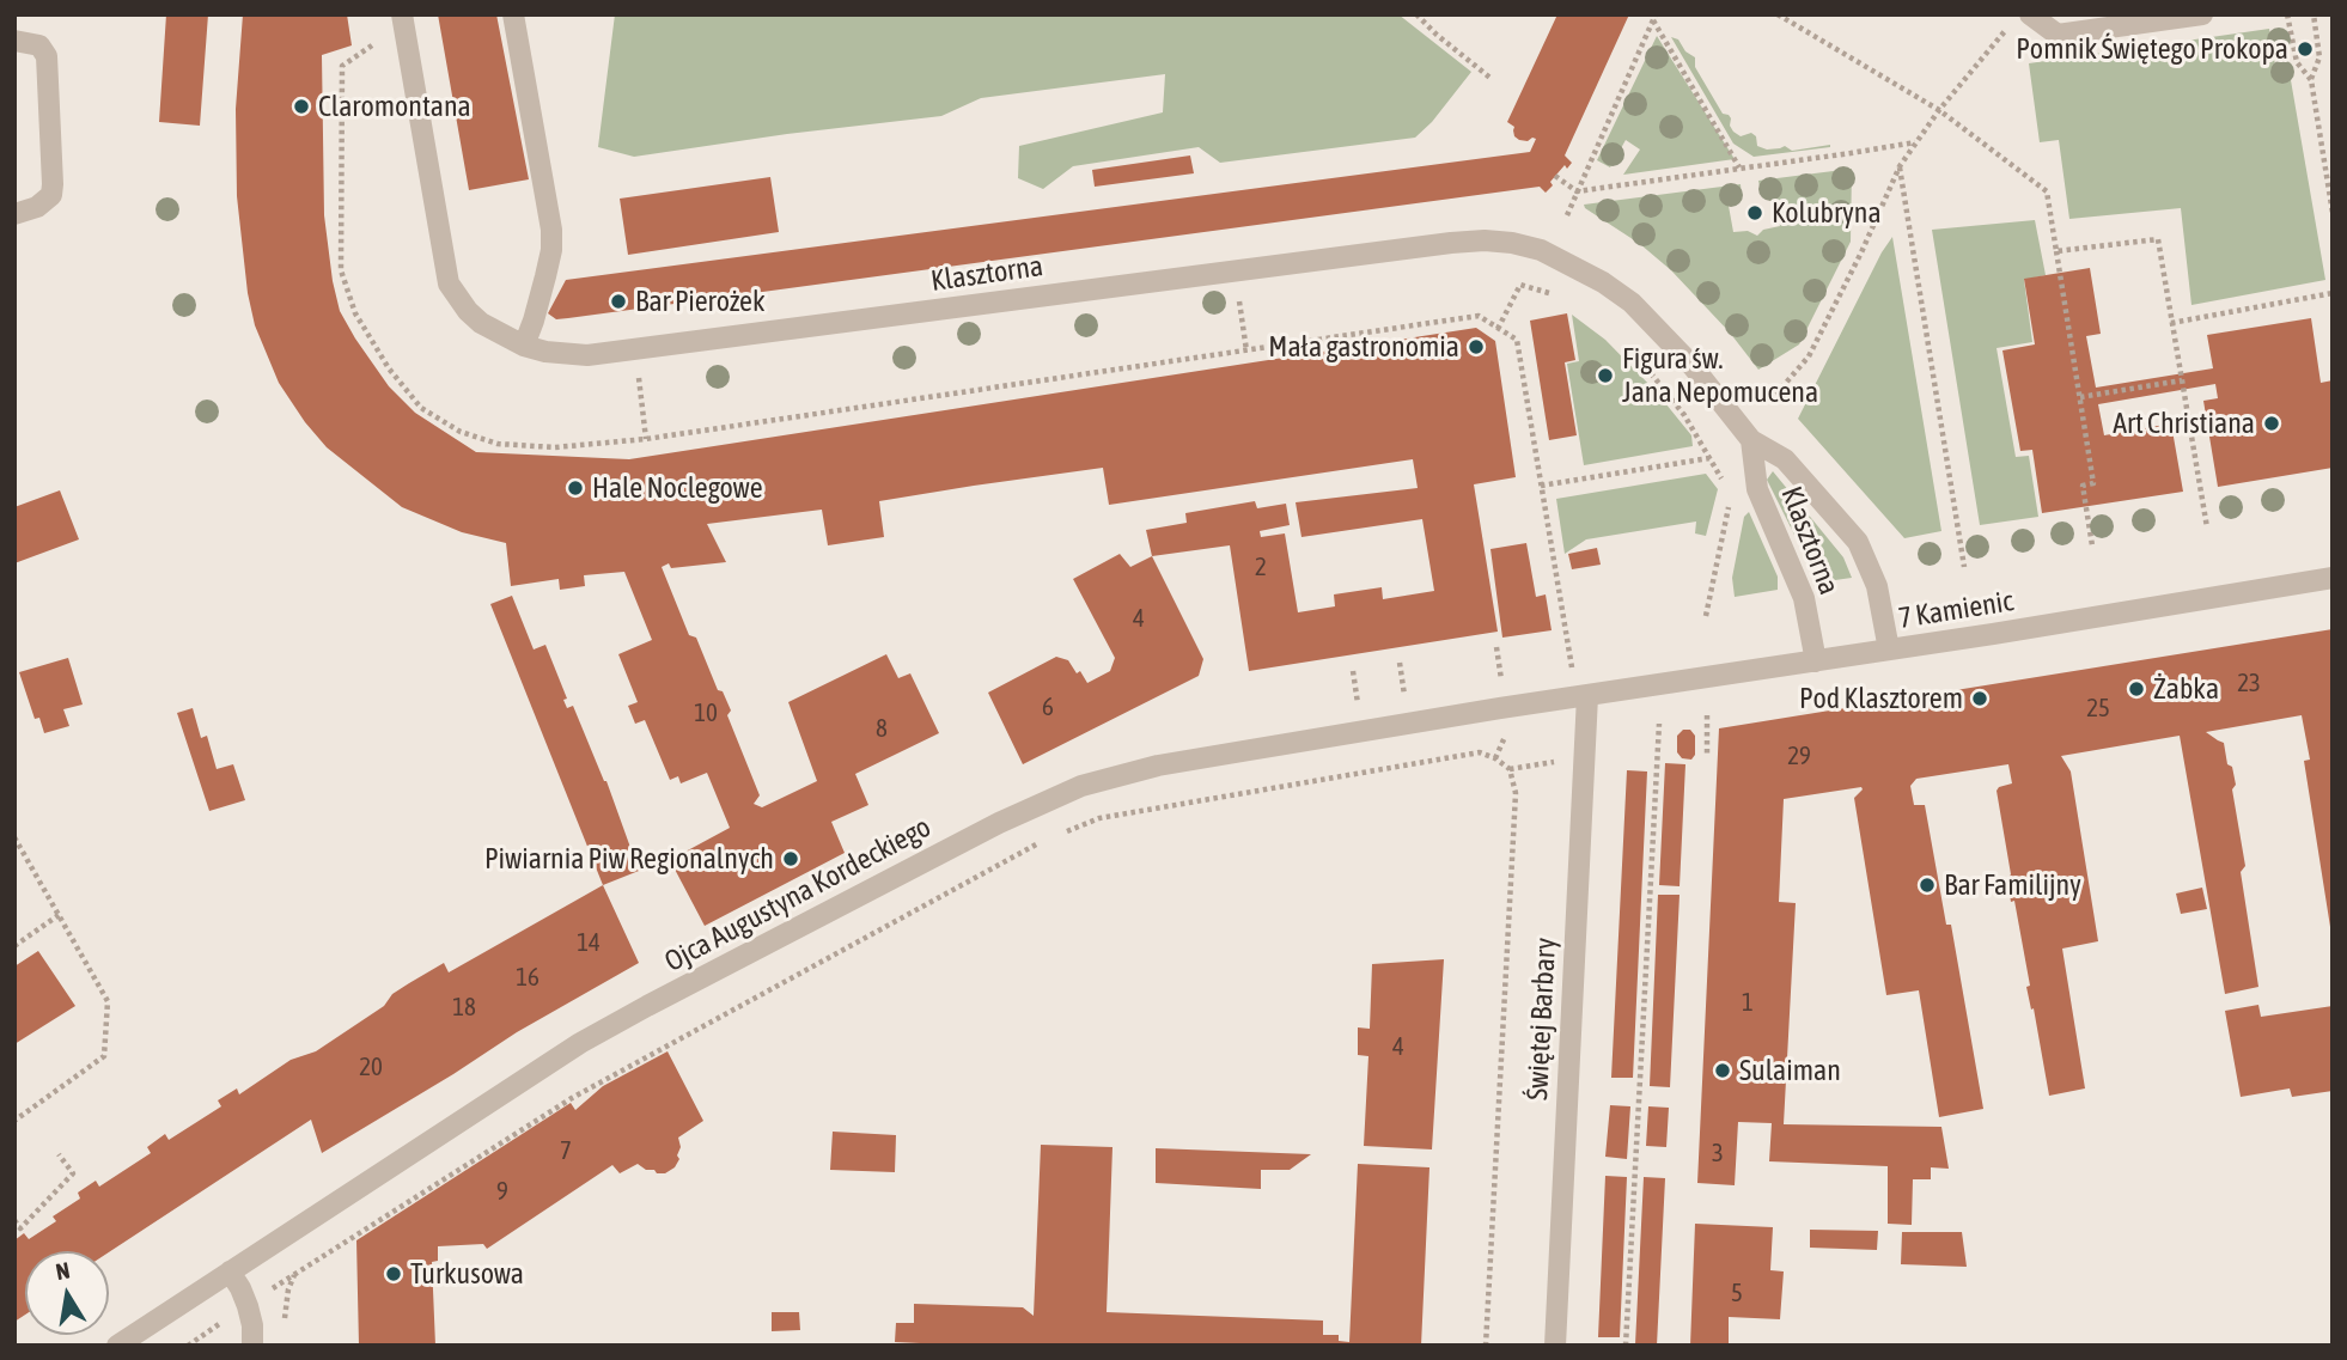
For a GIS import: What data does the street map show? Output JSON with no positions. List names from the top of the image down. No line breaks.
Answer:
{"streets":{"street":["Klasztorna","7 Kamienic","Ojca Augustyna Kordeckiego","Świętej Barbary"]},"crossings":[["Klasztorna","7 Kamienic"],["7 Kamienic","Ojca Augustyna Kordeckiego"],["7 Kamienic","Świętej Barbary"],["Ojca Augustyna Kordeckiego","Świętej Barbary"]],"places":["Pomnik Świętego Prokopa","Claromontana","Kolubryna","Bar Pierożek","Mała gastronomia","Figura św. Jana Nepomucena","Art Christiana","Hale Noclegowe","Żabka","Pod Klasztorem","Piwiarnia Piw Regionalnych","Bar Familijny","Sulaiman","Turkusowa"],"house_numbers":["2","4","23","6","25","10","8","29","14","16","1","18","4","20","7","3","9","5"],"north":"top"}
